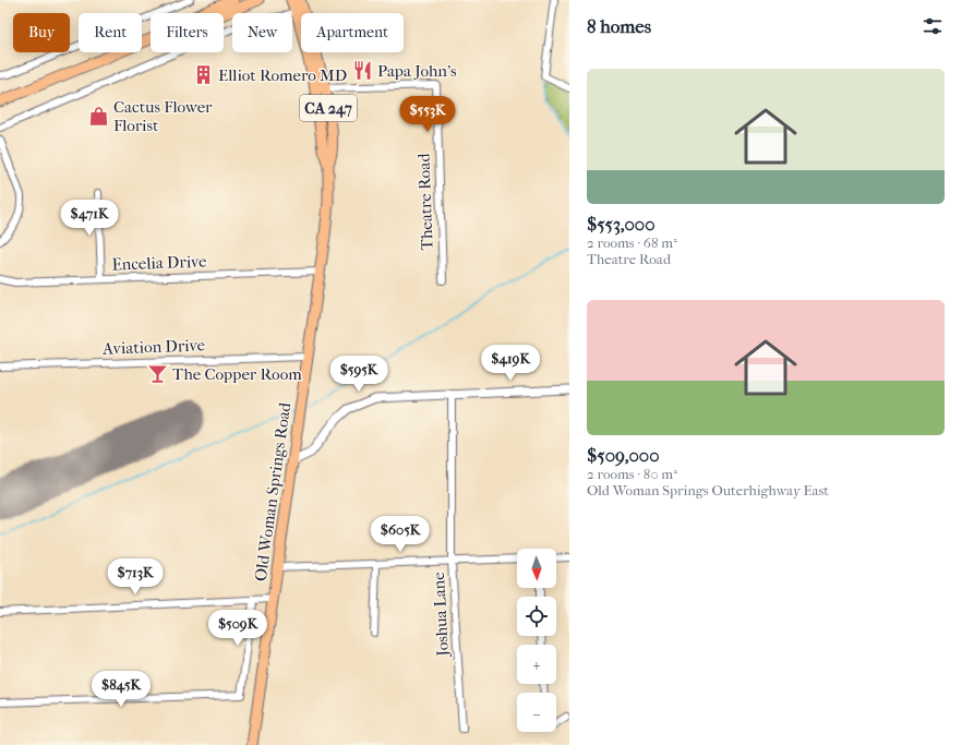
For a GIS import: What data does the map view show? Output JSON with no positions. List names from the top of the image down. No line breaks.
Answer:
{"streets":{"main road":["CA 247","Old Woman Springs Road"],"street":["Theatre Road","Encelia Drive","Aviation Drive","Joshua Lane"]},"crossings":[["Theatre Road","Old Woman Springs Road"],["Encelia Drive","Old Woman Springs Road"],["Aviation Drive","Old Woman Springs Road"]],"places":{"restaurant":["Papa John's"],"building":["Elliot Romero MD"],"shop":["Cactus Flower Florist"],"bar":["The Copper Room"]},"north":"bottom","page":{"heading":"8 homes","chip":["Buy","Rent","Filters","New","Apartment"],"list":[{"name":"$553,000","note":"2 rooms · 68 m² · Theatre Road"},{"name":"$509,000","note":"2 rooms · 80 m² · Old Woman Springs Outerhighway East"}],"price":["$553K","$471K","$419K","$595K","$605K","$713K","$509K","$845K"],"map_buttons":["+","−"]}}
